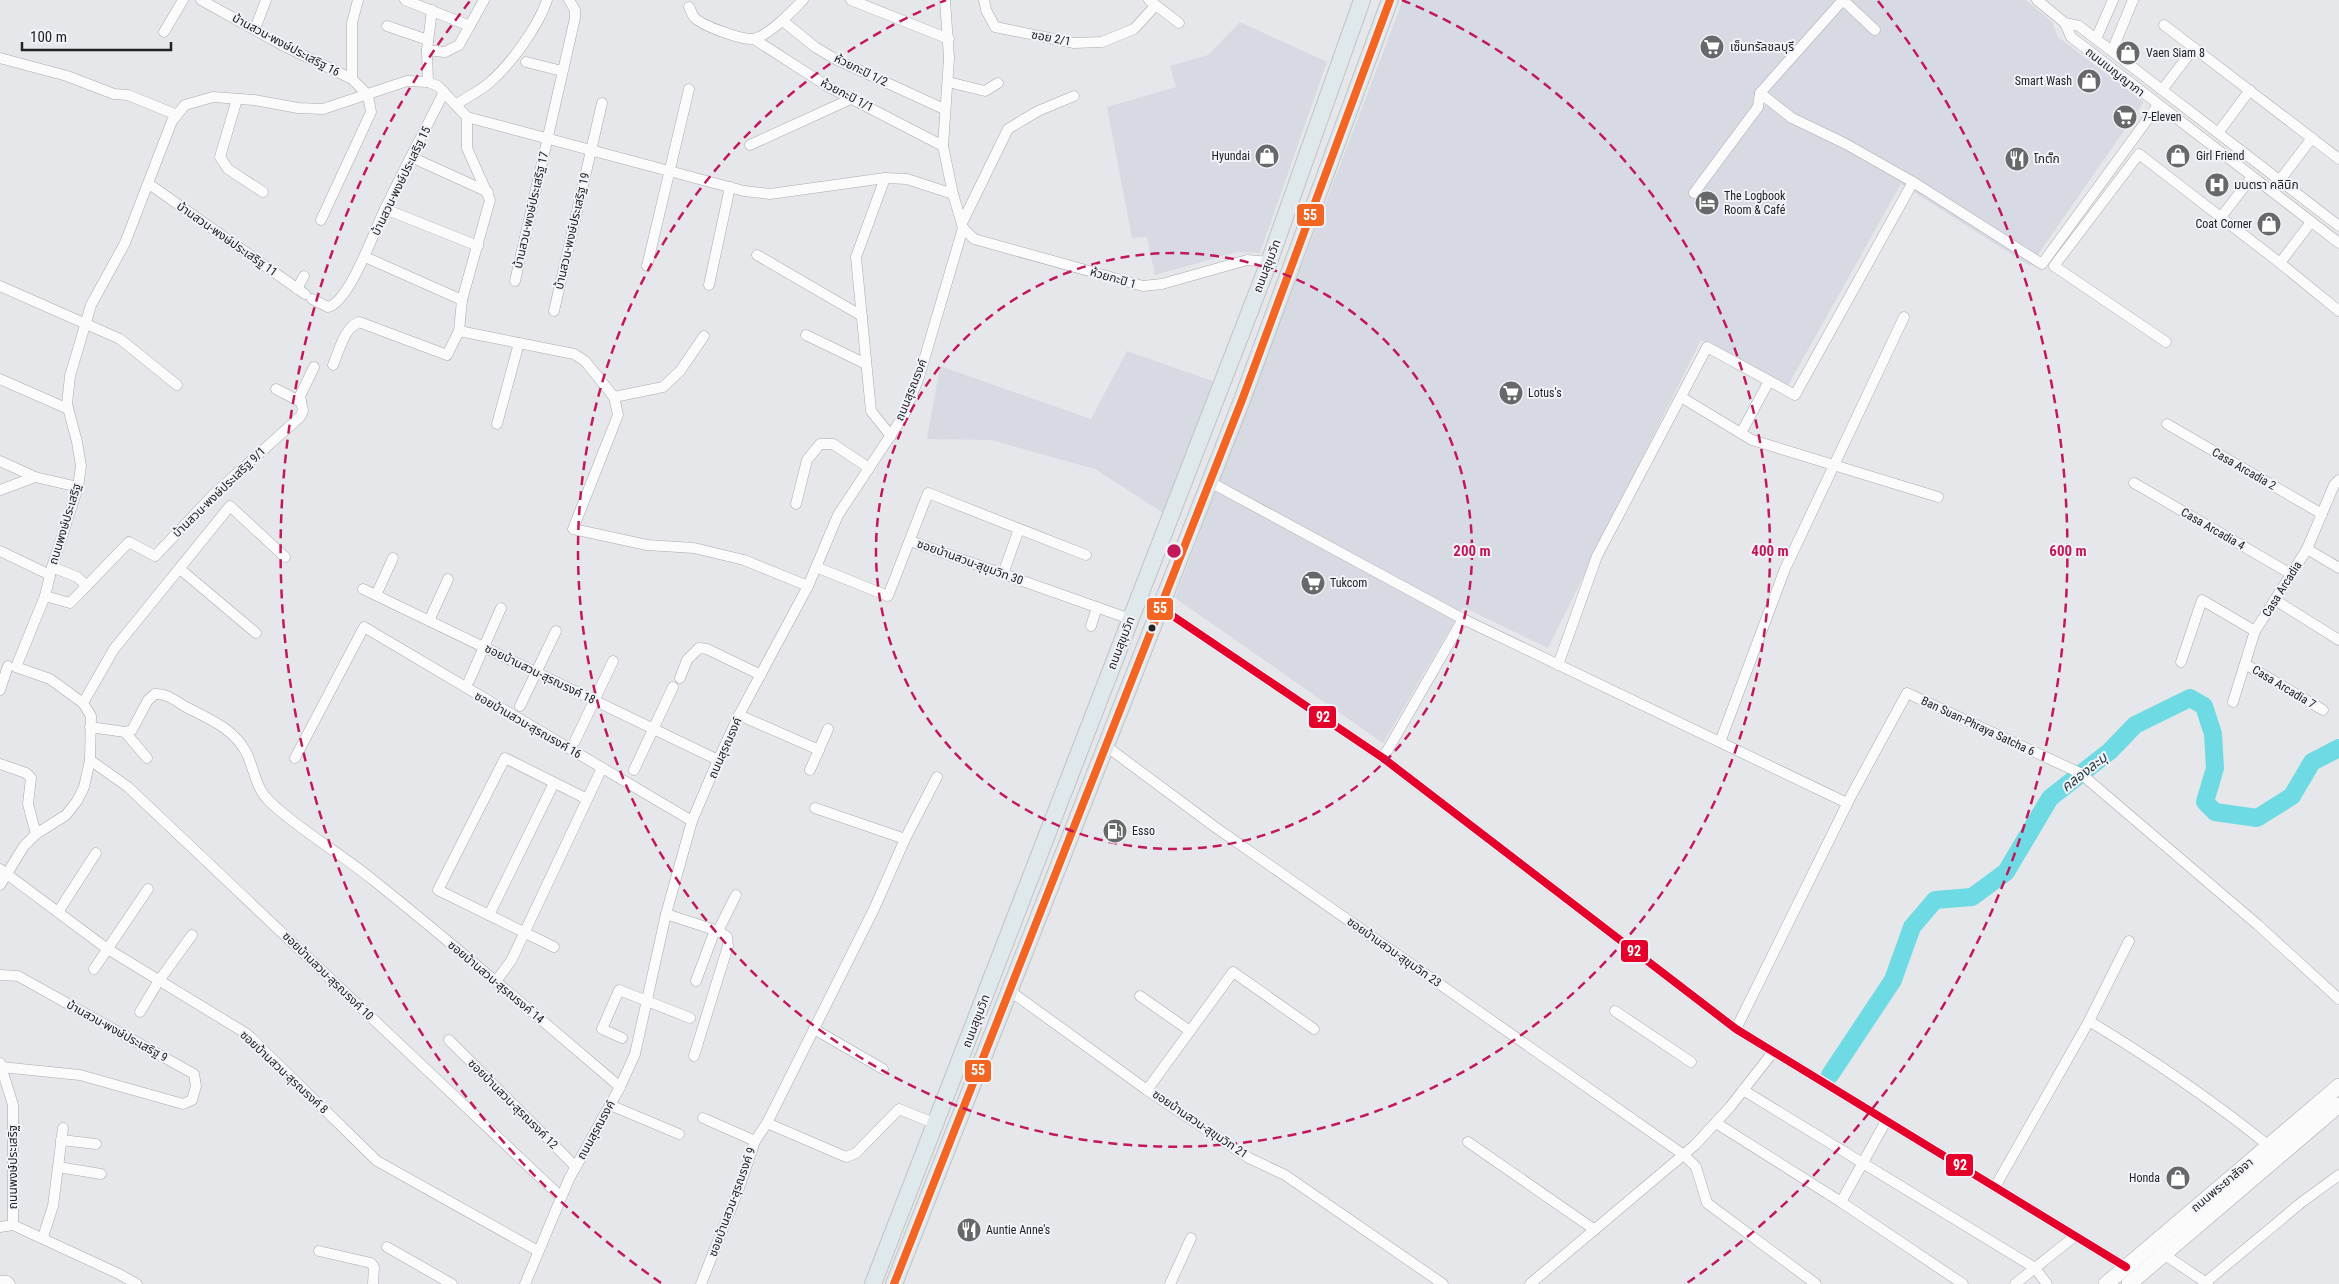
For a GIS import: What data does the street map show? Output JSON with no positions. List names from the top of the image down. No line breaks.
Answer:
{"streets":{"main road":["ถนนสุขุมวิท","ถนนพระยาสัจจา"],"street":["ซอย 2/1","บ้านสวน-พงษ์ประเสริฐ 16","ห้วยกะปิ 1/2","ถนนเบญญาภา","ห้วยกะปิ 1/1","บ้านสวน-พงษ์ประเสริฐ 15","บ้านสวน-พงษ์ประเสริฐ 17","บ้านสวน-พงษ์ประเสริฐ 19","บ้านสวน-พงษ์ประเสริฐ 11","ห้วยกะปิ 1","ถนนสุรณรงค์","Casa Arcadia 2","บ้านสวน-พงษ์ประเสริฐ 9/1","ถนนพงษ์ประเสริฐ","Casa Arcadia 4","ซอยบ้านสวน-สุขุมวิท 30","Casa Arcadia","ซอยบ้านสวน-สุรณรงค์ 18","Casa Arcadia 7","ซอยบ้านสวน-สุรณรงค์ 16","Ban Suan-Phraya Satcha 6","ซอยบ้านสวน-สุขุมวิท 23","ซอยบ้านสวน-สุรณรงค์ 10","ซอยบ้านสวน-สุรณรงค์ 14","บ้านสวน-พงษ์ประเสริฐ 9","ซอยบ้านสวน-สุรณรงค์ 8","ซอยบ้านสวน-สุรณรงค์ 12","ซอยบ้านสวน-สุขุมวิท 21","ซอยบ้านสวน-สุรณรงค์ 9"]},"crossings":[["บ้านสวน-พงษ์ประเสริฐ 15","บ้านสวน-พงษ์ประเสริฐ 11"],["บ้านสวน-พงษ์ประเสริฐ 11","ถนนพงษ์ประเสริฐ"],["ถนนสุขุมวิท","ห้วยกะปิ 1"],["ถนนสุขุมวิท","ซอยบ้านสวน-สุขุมวิท 30"],["ถนนสุขุมวิท","ซอยบ้านสวน-สุขุมวิท 23"],["ถนนสุขุมวิท","ซอยบ้านสวน-สุขุมวิท 21"],["ห้วยกะปิ 1","ถนนสุรณรงค์"],["ถนนสุรณรงค์","ซอยบ้านสวน-สุขุมวิท 30"],["ถนนสุรณรงค์","ซอยบ้านสวน-สุรณรงค์ 18"],["ถนนสุรณรงค์","ซอยบ้านสวน-สุรณรงค์ 16"],["ถนนสุรณรงค์","ซอยบ้านสวน-สุรณรงค์ 10"],["ถนนสุรณรงค์","ซอยบ้านสวน-สุรณรงค์ 14"],["ถนนสุรณรงค์","ซอยบ้านสวน-สุรณรงค์ 8"],["ถนนสุรณรงค์","ซอยบ้านสวน-สุรณรงค์ 12"],["Casa Arcadia 2","Casa Arcadia"],["บ้านสวน-พงษ์ประเสริฐ 9/1","ถนนพงษ์ประเสริฐ"],["ถนนพงษ์ประเสริฐ","บ้านสวน-พงษ์ประเสริฐ 9"],["Casa Arcadia 4","Casa Arcadia"],["Casa Arcadia","Casa Arcadia 7"]],"water":["คลองละมุ"],"places":{"supermarket":["เซ็นทรัลชลบุรี","7-Eleven","Lotus's","Tukcom"],"shop":["Vaen Siam 8","Smart Wash","Hyundai","Girl Friend","Coat Corner","Honda"],"restaurant":["โกตั๊ก","Auntie Anne's"],"hospital":["มนตรา คลินิก"],"hotel":["The Logbook Room & Café"],"fuel station":["Esso"]},"lines":["transit line 55","transit line 92"],"scale_bar":"100 m","rings":["200 m","400 m","600 m"]}
